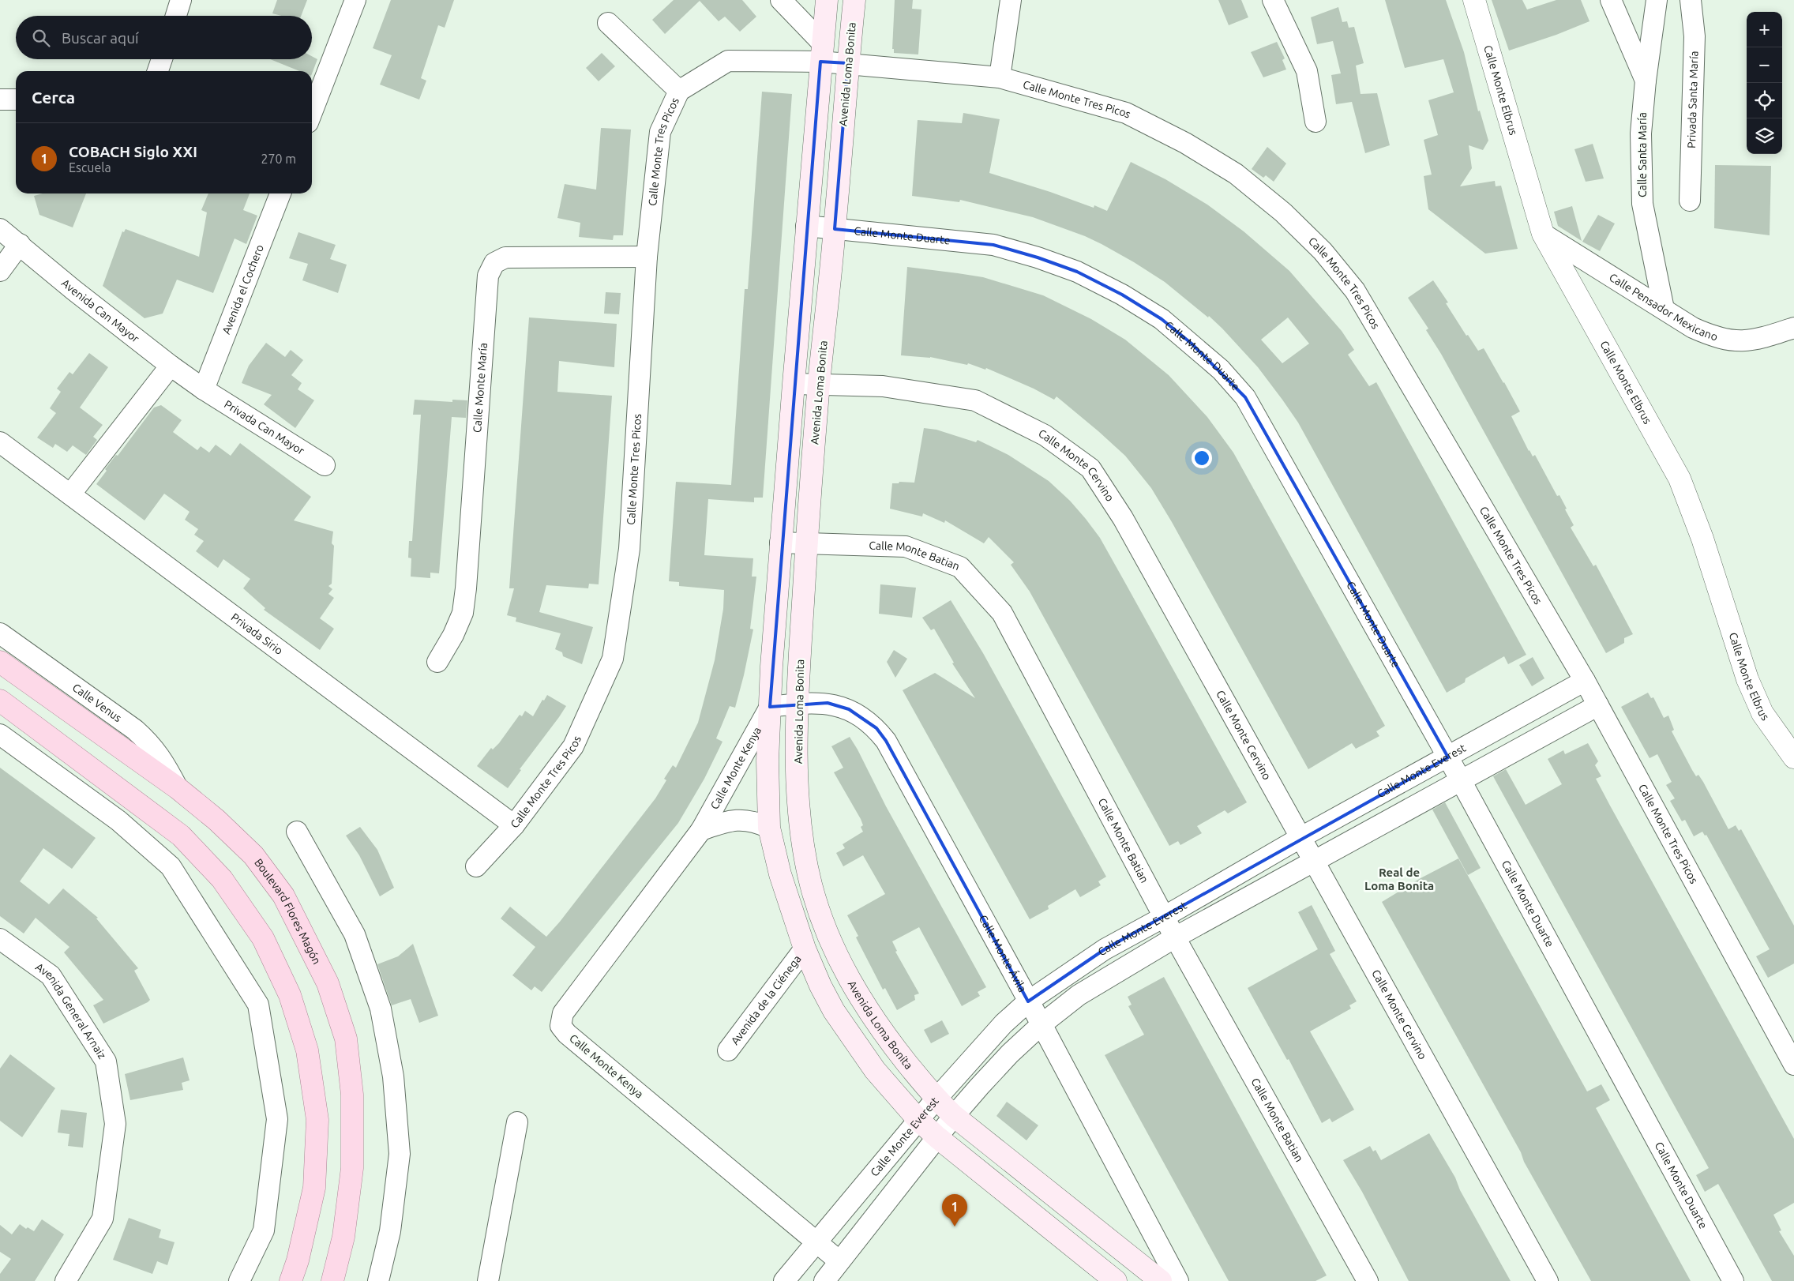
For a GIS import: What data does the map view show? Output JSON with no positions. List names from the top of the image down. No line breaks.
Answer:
{"streets":{"main road":["Avenida Loma Bonita","Boulevard Flores Magón"],"street":["Calle Monte Elbrus","Calle Monte Tres Picos","Privada Santa María","Calle Santa María","Calle Monte Duarte","Avenida el Cochero","Calle Pensador Mexicano","Avenida Can Mayor","Calle Monte María","Privada Can Mayor","Calle Monte Cervino","Calle Monte Batian","Privada Sirio","Calle Venus","Calle Monte Kenya","Calle Monte Everest","Calle Monte Ávila","Avenida de la Ciénega","Avenida General Arnaiz"]},"crossings":[["Avenida Loma Bonita","Calle Monte Tres Picos"],["Avenida Loma Bonita","Calle Monte Duarte"],["Avenida Loma Bonita","Calle Monte Cervino"],["Avenida Loma Bonita","Calle Monte Batian"],["Avenida Loma Bonita","Calle Monte Everest"],["Avenida Loma Bonita","Calle Monte Ávila"],["Calle Monte Elbrus","Calle Pensador Mexicano"],["Calle Monte Tres Picos","Calle Monte María"],["Calle Monte Tres Picos","Privada Sirio"],["Calle Monte Tres Picos","Calle Monte Everest"],["Calle Santa María","Calle Pensador Mexicano"],["Calle Monte Duarte","Calle Monte Everest"],["Avenida el Cochero","Avenida Can Mayor"],["Avenida el Cochero","Privada Can Mayor"],["Avenida Can Mayor","Privada Can Mayor"],["Calle Monte Cervino","Calle Monte Everest"],["Calle Monte Batian","Calle Monte Everest"],["Calle Venus","Boulevard Flores Magón"],["Calle Monte Kenya","Calle Monte Everest"],["Calle Monte Kenya","Calle Monte Ávila"],["Calle Monte Everest","Calle Monte Ávila"]],"districts":["Real de Loma Bonita"],"page":{"map_buttons":["+","−"],"search":"Buscar aquí","heading":"Cerca","list":[{"mark":"1","name":"COBACH Siglo XXI","note":"Escuela","value":"270 m"}],"pins":"1"}}
